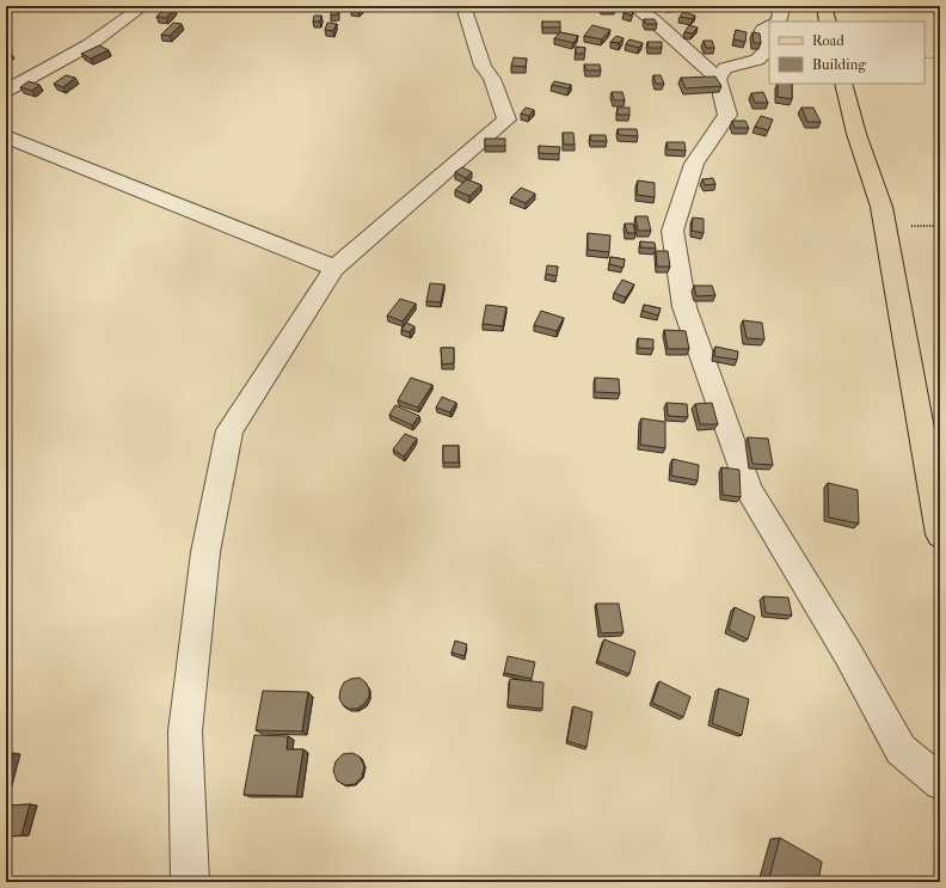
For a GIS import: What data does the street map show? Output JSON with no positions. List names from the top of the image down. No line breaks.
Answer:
{"legend":["Road","Building"]}
